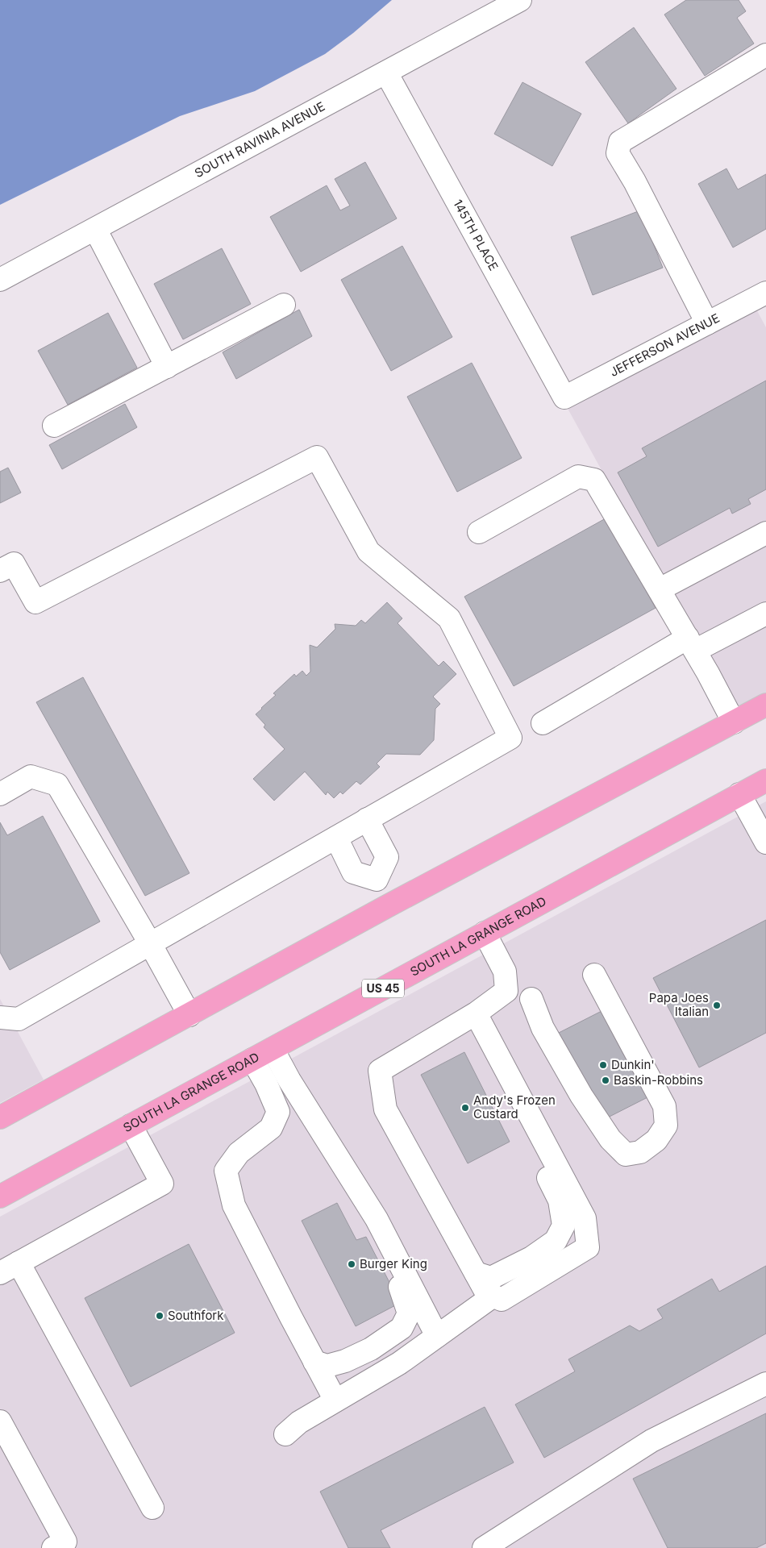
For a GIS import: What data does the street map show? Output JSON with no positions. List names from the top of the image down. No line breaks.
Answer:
{"streets":{"highway":["SOUTH LA GRANGE ROAD","US 45"],"street":["SOUTH RAVINIA AVENUE","145TH PLACE","JEFFERSON AVENUE"]},"crossings":[["SOUTH RAVINIA AVENUE","145TH PLACE"],["145TH PLACE","JEFFERSON AVENUE"]],"places":["Papa Joes Italian","Dunkin'","Baskin-Robbins","Andy's Frozen Custard","Burger King","Southfork"]}
